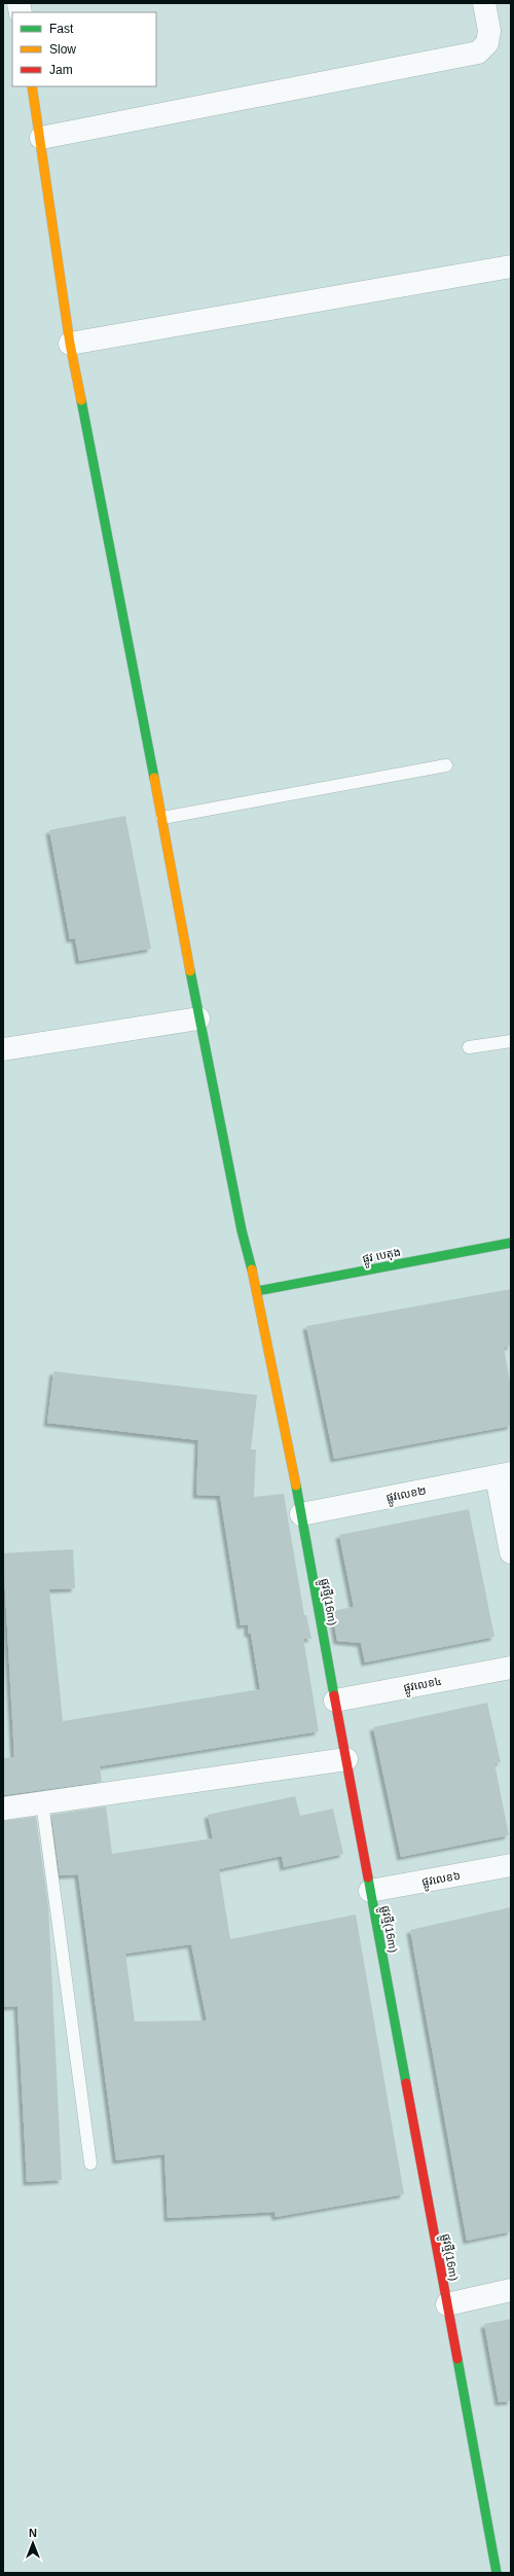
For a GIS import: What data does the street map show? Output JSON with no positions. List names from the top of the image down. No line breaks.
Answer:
{"streets":{"street":["ផ្លូវ បេតុង","ផ្លូវលេខ២","ផ្លូវថ្មី(16m)","ផ្លូវលេខ៤","ផ្លូវលេខ៦"]},"crossings":[["ផ្លូវ បេតុង","ផ្លូវថ្មី(16m)"],["ផ្លូវលេខ២","ផ្លូវថ្មី(16m)"],["ផ្លូវថ្មី(16m)","ផ្លូវលេខ៤"],["ផ្លូវថ្មី(16m)","ផ្លូវលេខ៦"]],"legend":["Fast","Slow","Jam"],"north":"top"}
